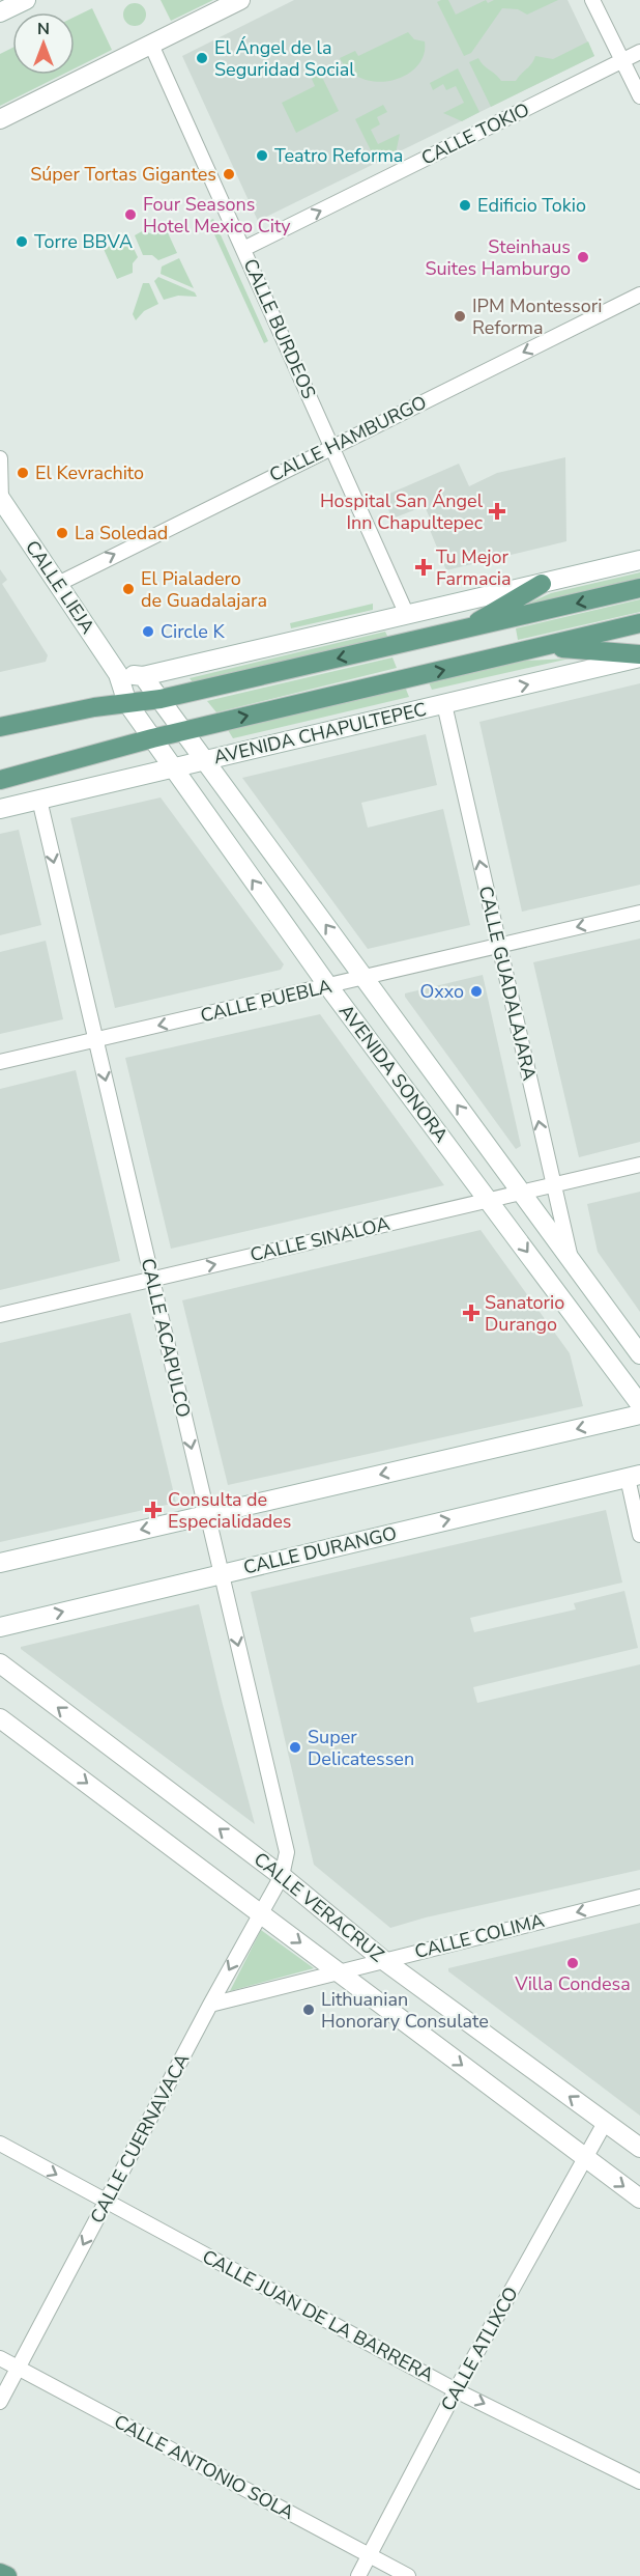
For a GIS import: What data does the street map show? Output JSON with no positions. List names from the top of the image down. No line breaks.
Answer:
{"streets":{"main road":["CALLE LIEJA","AVENIDA CHAPULTEPEC","AVENIDA SONORA","CALLE DURANGO","CALLE VERACRUZ"],"street":["CALLE TOKIO","CALLE BURDEOS","CALLE HAMBURGO","CALLE GUADALAJARA","CALLE PUEBLA","CALLE SINALOA","CALLE ACAPULCO","CALLE COLIMA","CALLE CUERNAVACA","CALLE JUAN DE LA BARRERA","CALLE ATLIXCO","CALLE ANTONIO SOLA"]},"crossings":[["CALLE TOKIO","CALLE BURDEOS"],["CALLE BURDEOS","CALLE HAMBURGO"],["CALLE HAMBURGO","CALLE LIEJA"],["CALLE LIEJA","AVENIDA CHAPULTEPEC"],["CALLE LIEJA","AVENIDA SONORA"],["AVENIDA CHAPULTEPEC","CALLE GUADALAJARA"],["AVENIDA CHAPULTEPEC","AVENIDA SONORA"],["AVENIDA CHAPULTEPEC","CALLE ACAPULCO"],["CALLE GUADALAJARA","CALLE PUEBLA"],["CALLE GUADALAJARA","AVENIDA SONORA"],["CALLE GUADALAJARA","CALLE SINALOA"],["CALLE PUEBLA","AVENIDA SONORA"],["CALLE PUEBLA","CALLE ACAPULCO"],["AVENIDA SONORA","CALLE SINALOA"],["CALLE SINALOA","CALLE ACAPULCO"],["CALLE ACAPULCO","CALLE DURANGO"],["CALLE ACAPULCO","CALLE VERACRUZ"],["CALLE ACAPULCO","CALLE CUERNAVACA"],["CALLE VERACRUZ","CALLE COLIMA"],["CALLE VERACRUZ","CALLE CUERNAVACA"],["CALLE VERACRUZ","CALLE ATLIXCO"],["CALLE COLIMA","CALLE CUERNAVACA"],["CALLE CUERNAVACA","CALLE JUAN DE LA BARRERA"],["CALLE CUERNAVACA","CALLE ANTONIO SOLA"],["CALLE JUAN DE LA BARRERA","CALLE ATLIXCO"],["CALLE ATLIXCO","CALLE ANTONIO SOLA"]],"one_way":["CALLE TOKIO","CALLE GUADALAJARA","CALLE PUEBLA","CALLE SINALOA","CALLE ACAPULCO","CALLE COLIMA","CALLE CUERNAVACA","CALLE JUAN DE LA BARRERA"],"places":{"other":["El Ángel de la Seguridad Social","Teatro Reforma","Súper Tortas Gigantes","Edificio Tokio","Four Seasons Hotel Mexico City","Torre BBVA","Steinhaus Suites Hamburgo","IPM Montessori Reforma","El Kevrachito","La Soledad","El Pialadero de Guadalajara","Circle K","Oxxo","Super Delicatessen","Villa Condesa","Lithuanian Honorary Consulate"],"health":["Hospital San Ángel Inn Chapultepec","Tu Mejor Farmacia","Sanatorio Durango","Consulta de Especialidades"]},"north":"top"}
